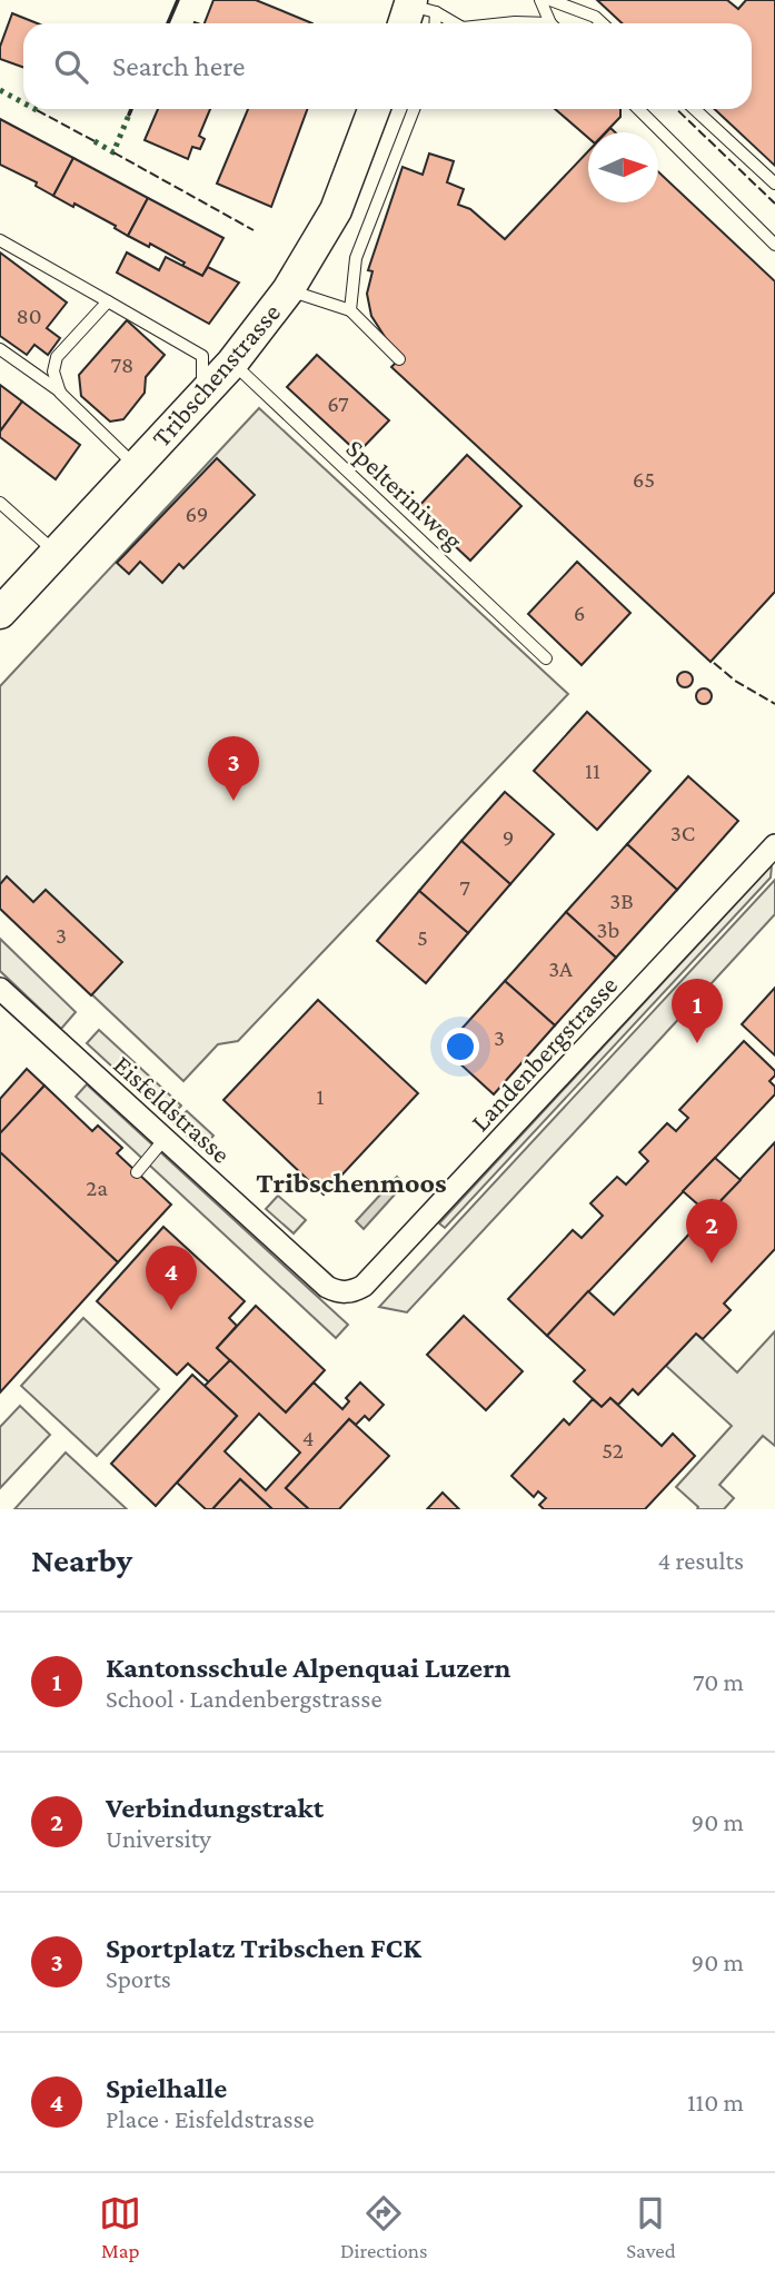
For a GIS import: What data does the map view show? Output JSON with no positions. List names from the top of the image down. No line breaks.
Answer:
{"streets":{"street":["Tribschenstrasse","Landenbergstrasse","Eisfeldstrasse"],"lane":["Spelteriniweg"]},"crossings":[["Tribschenstrasse","Spelteriniweg"],["Landenbergstrasse","Eisfeldstrasse"]],"districts":["Tribschenmoos"],"house_numbers":["80","78","67","65","69","6","11","3C","9","7","3B","3b","3","5","3A","3","1","2a","4","52"],"north":"right","page":{"search":"Search here","pins":["3","1","2","4"],"heading":["Nearby","4 results"],"list":[{"mark":"1","name":"Kantonsschule Alpenquai Luzern","note":"School · Landenbergstrasse","value":"70 m"},{"mark":"2","name":"Verbindungstrakt","note":"University","value":"90 m"},{"mark":"3","name":"Sportplatz Tribschen FCK","note":"Sports","value":"90 m"},{"mark":"4","name":"Spielhalle","note":"Place · Eisfeldstrasse","value":"110 m"}],"nav":["Map","Directions","Saved"]}}
